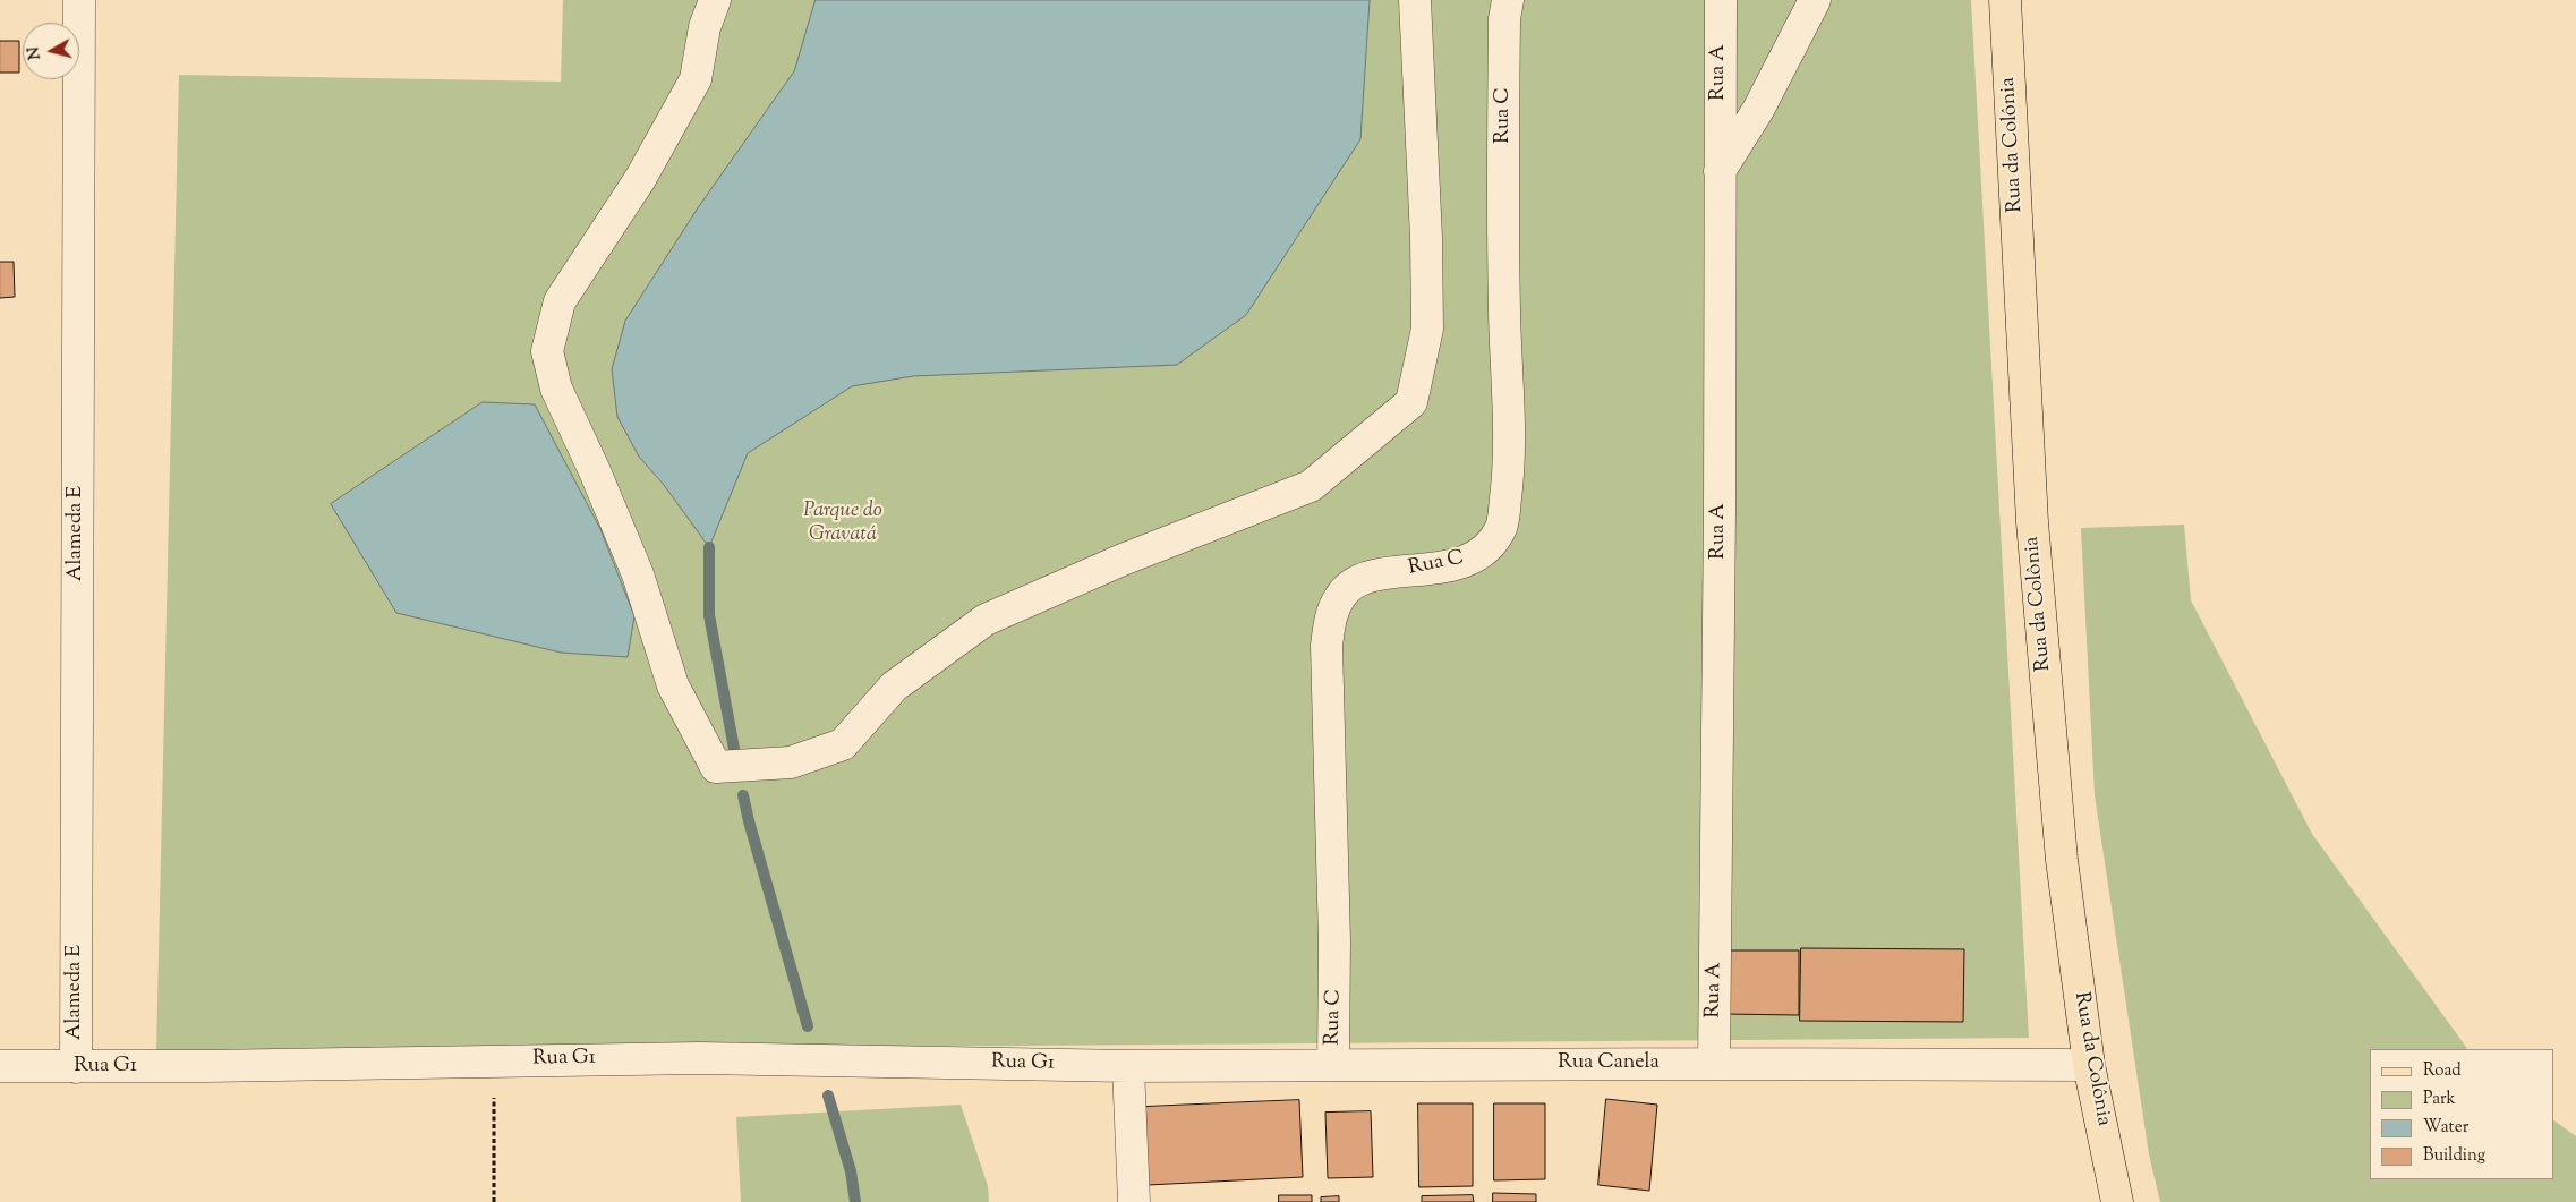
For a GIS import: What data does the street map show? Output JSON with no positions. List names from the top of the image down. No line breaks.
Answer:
{"streets":{"main road":["Rua da Colônia"],"street":["Rua A","Rua C","Alameda E","Rua G1","Rua Canela"]},"crossings":[["Rua A","Rua Canela"],["Rua C","Rua Canela"],["Rua da Colônia","Rua Canela"],["Alameda E","Rua G1"],["Rua G1","Rua Canela"]],"parks":["Parque do Gravatá"],"legend":["Road","Park","Water","Building"],"north":"left"}
